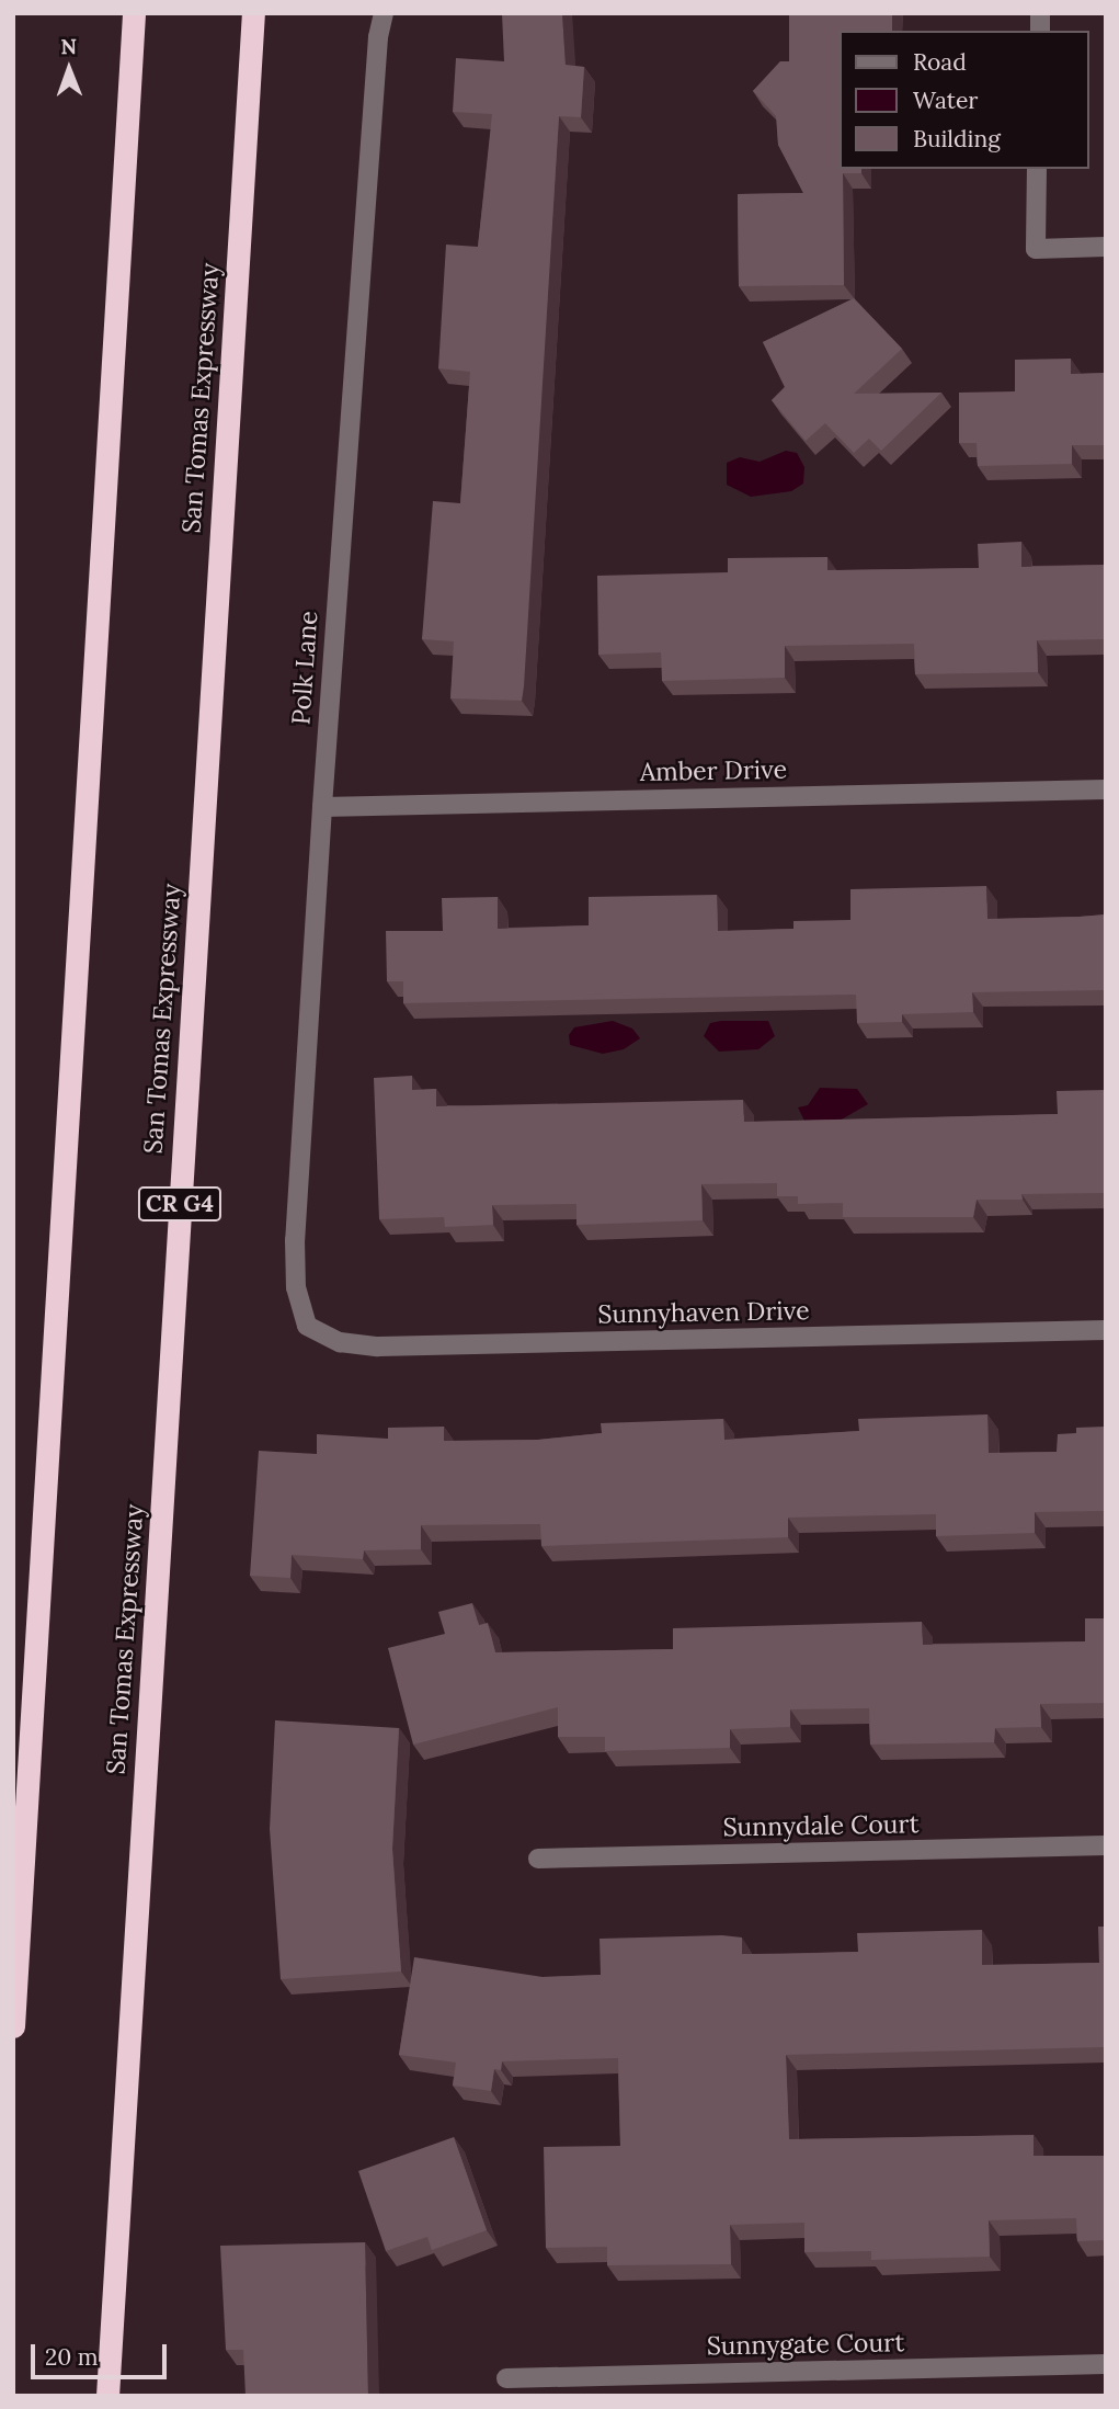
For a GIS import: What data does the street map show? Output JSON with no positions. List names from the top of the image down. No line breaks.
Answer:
{"streets":{"highway":["San Tomas Expressway","CR G4"],"street":["Polk Lane","Amber Drive","Sunnyhaven Drive","Sunnydale Court","Sunnygate Court"]},"crossings":[["Polk Lane","Amber Drive"],["Polk Lane","Sunnyhaven Drive"]],"legend":["Road","Water","Building"],"scale_bar":"20 m","north":"top"}
